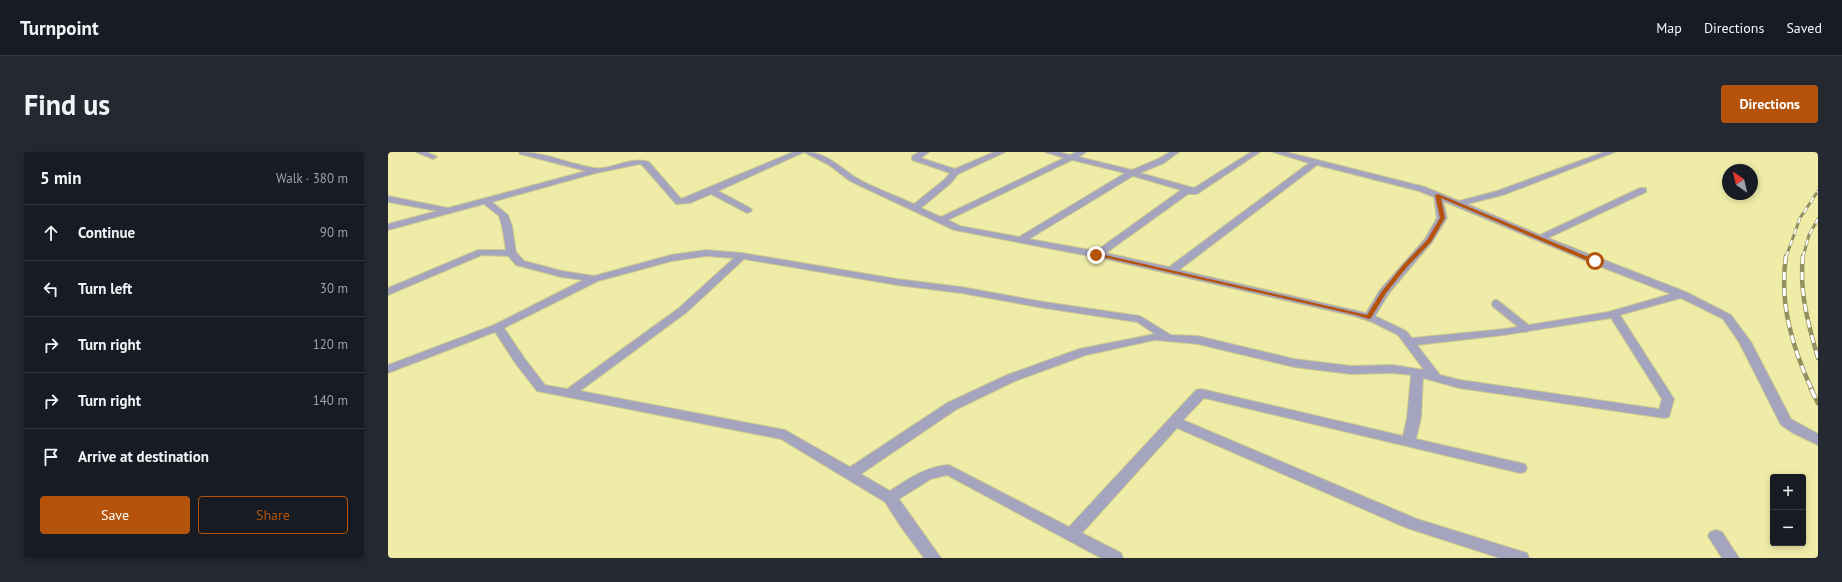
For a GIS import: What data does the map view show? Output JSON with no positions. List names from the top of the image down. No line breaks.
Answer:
{"north":"top left","page":{"header":"Turnpoint","nav":["Map","Directions","Saved"],"buttons":["Directions",["Save","Share"]],"title":"Find us","heading":["5 min","Walk · 380 m"],"list":[["Continue","90 m"],["Turn left","30 m"],["Turn right","120 m"],["Turn right","140 m"],"Arrive at destination"],"map_buttons":["+","−"]}}
